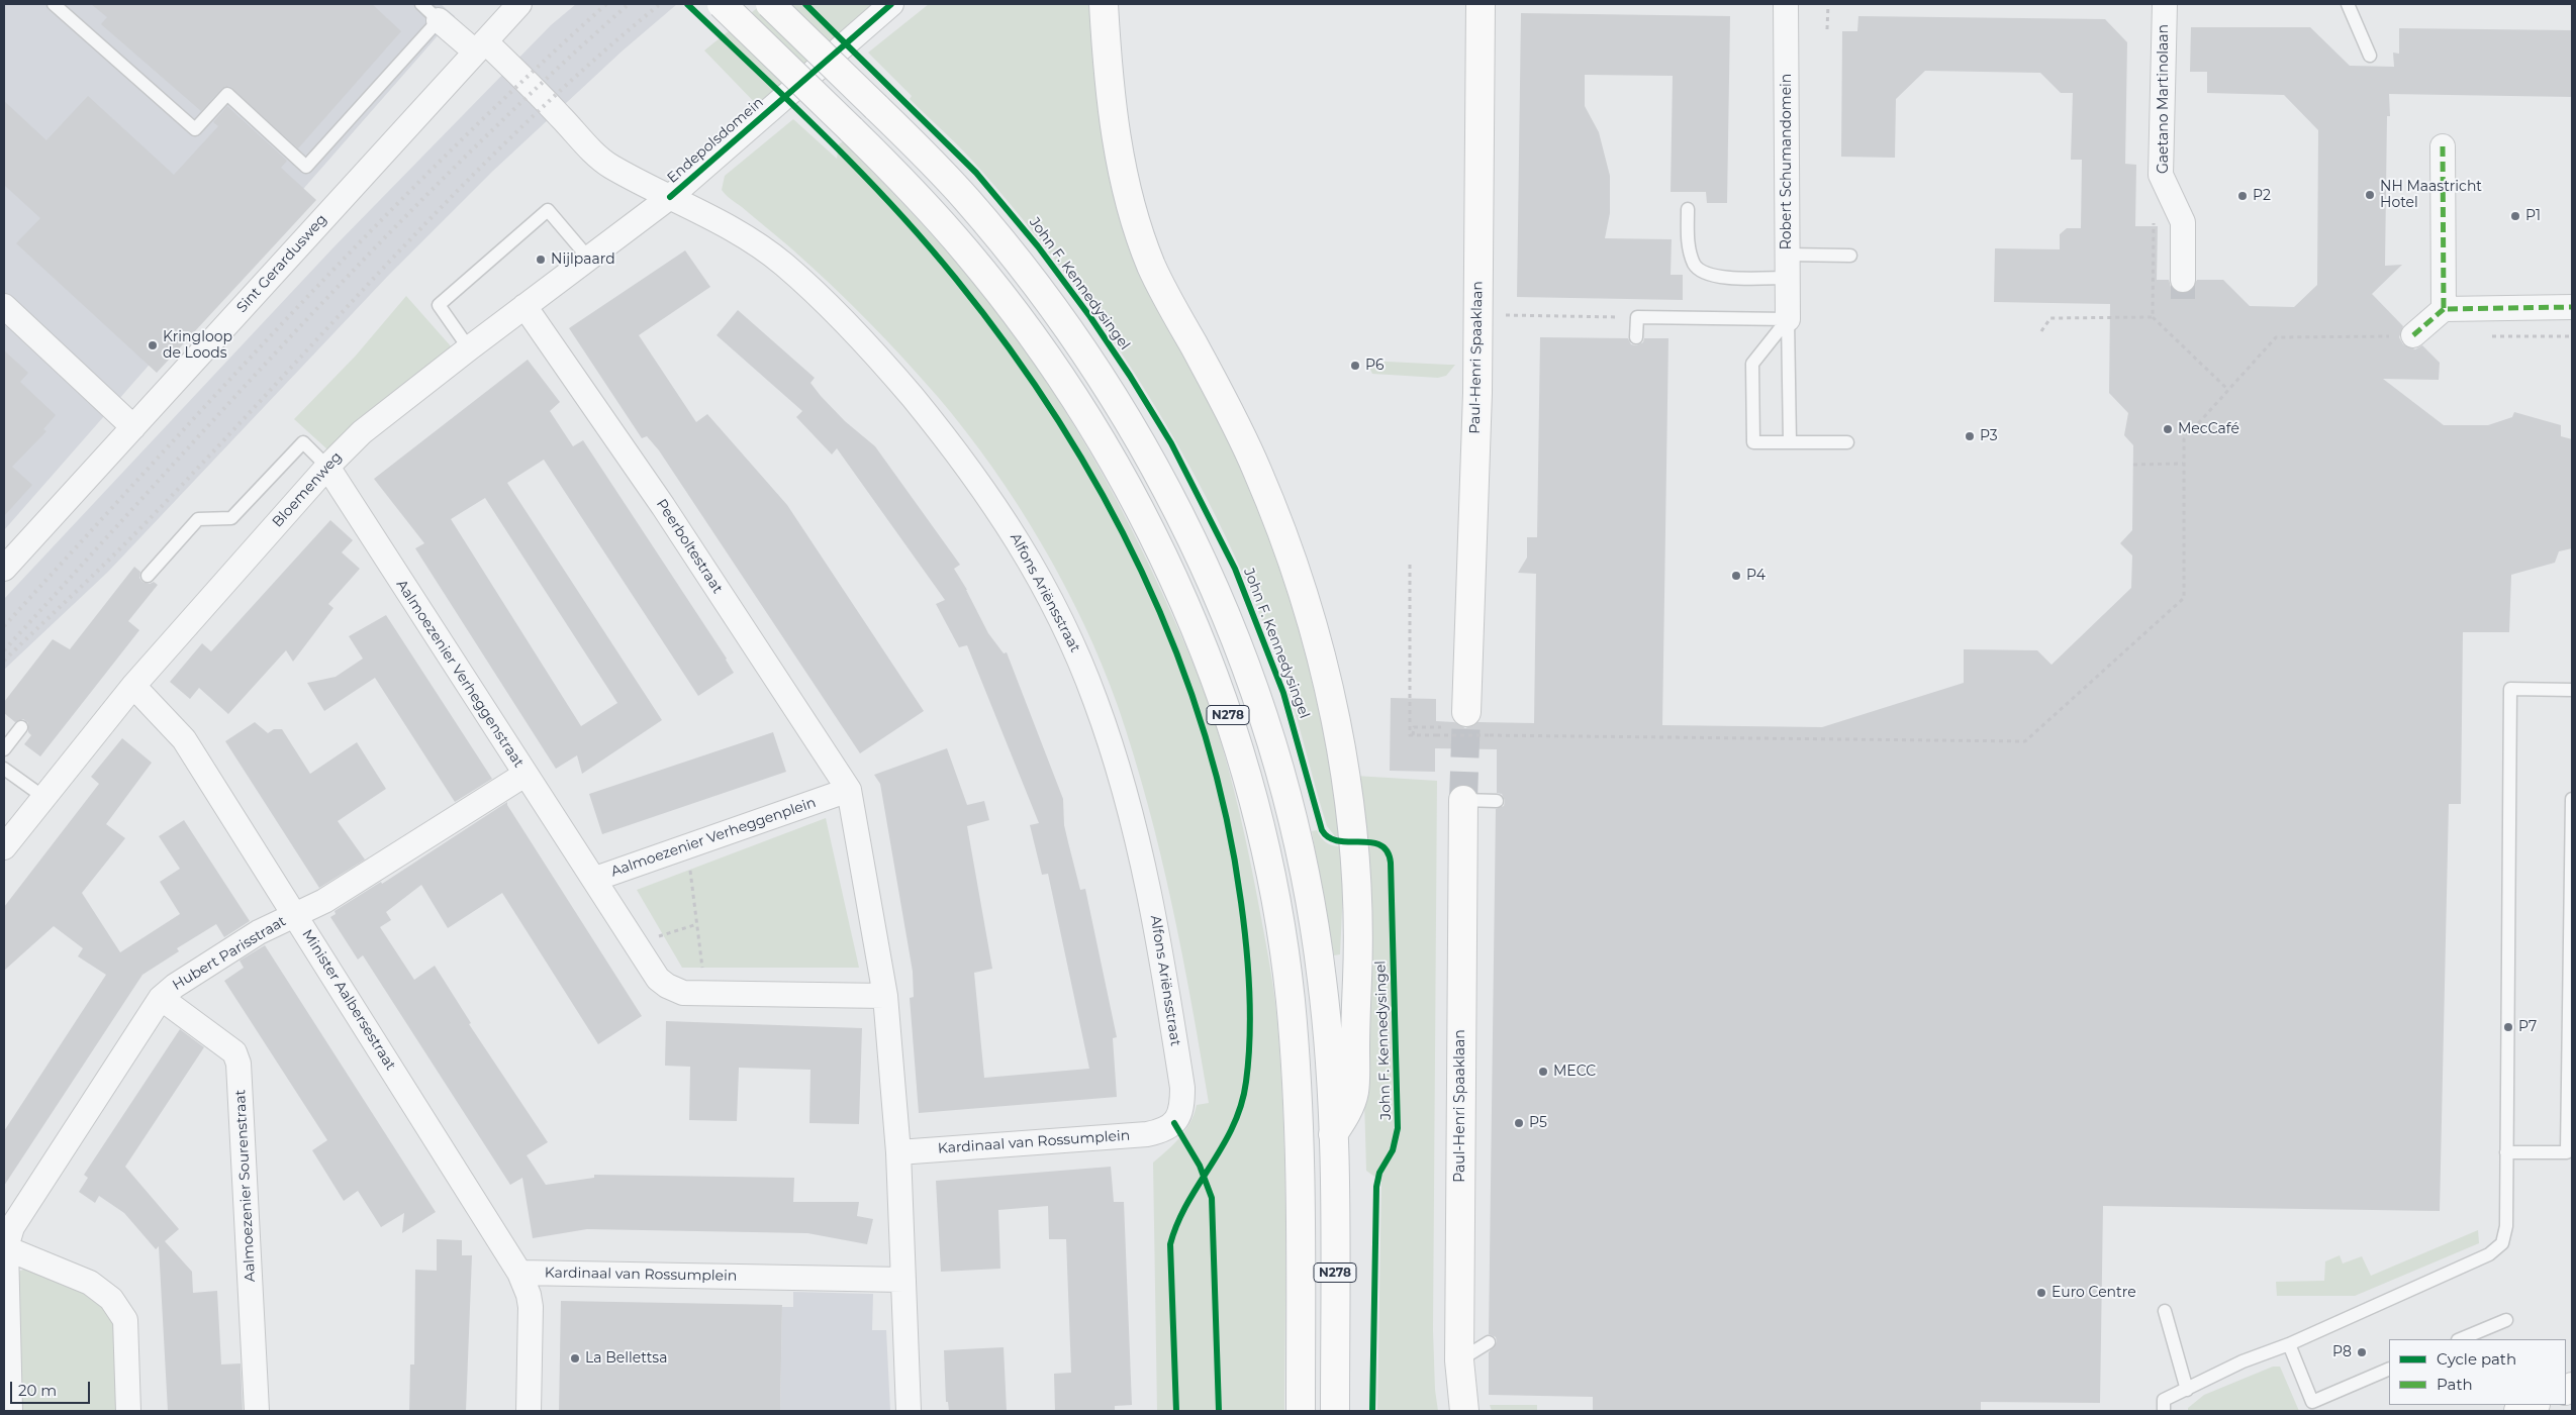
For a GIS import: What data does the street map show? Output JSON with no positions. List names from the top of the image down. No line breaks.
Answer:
{"streets":{"main road":["Paul-Henri Spaaklaan","N278"],"street":["Gaetano Martinolaan","Endepolsdomein","Robert Schumandomein","Sint Gerardusweg","Bloemenweg","Peerboltestraat","Alfons Ariënsstraat","Aalmoezenier Verheggenstraat","Aalmoezenier Verheggenplein","Hubert Parisstraat","Minister Aalbersestraat","Kardinaal van Rossumplein","Aalmoezenier Sourenstraat"],"cycle path":["John F. Kennedysingel"]},"crossings":[["Endepolsdomein","Bloemenweg"],["Endepolsdomein","Alfons Ariënsstraat"],["Sint Gerardusweg","Alfons Ariënsstraat"],["Bloemenweg","Peerboltestraat"],["Bloemenweg","Alfons Ariënsstraat"],["Bloemenweg","Aalmoezenier Verheggenstraat"],["Bloemenweg","Minister Aalbersestraat"],["Peerboltestraat","Aalmoezenier Verheggenplein"],["Alfons Ariënsstraat","Kardinaal van Rossumplein"],["Aalmoezenier Verheggenstraat","Aalmoezenier Verheggenplein"],["Aalmoezenier Verheggenstraat","Hubert Parisstraat"],["Hubert Parisstraat","Minister Aalbersestraat"],["Hubert Parisstraat","Aalmoezenier Sourenstraat"],["Minister Aalbersestraat","Kardinaal van Rossumplein"]],"places":["NH Maastricht Hotel","P2","P1","Nijlpaard","Kringloop de Loods","P6","MecCafé","P3","P4","P7","MECC","P5","Euro Centre","P8","La Bellettsa"],"legend":["Cycle path","Path"],"scale_bar":"20 m"}
